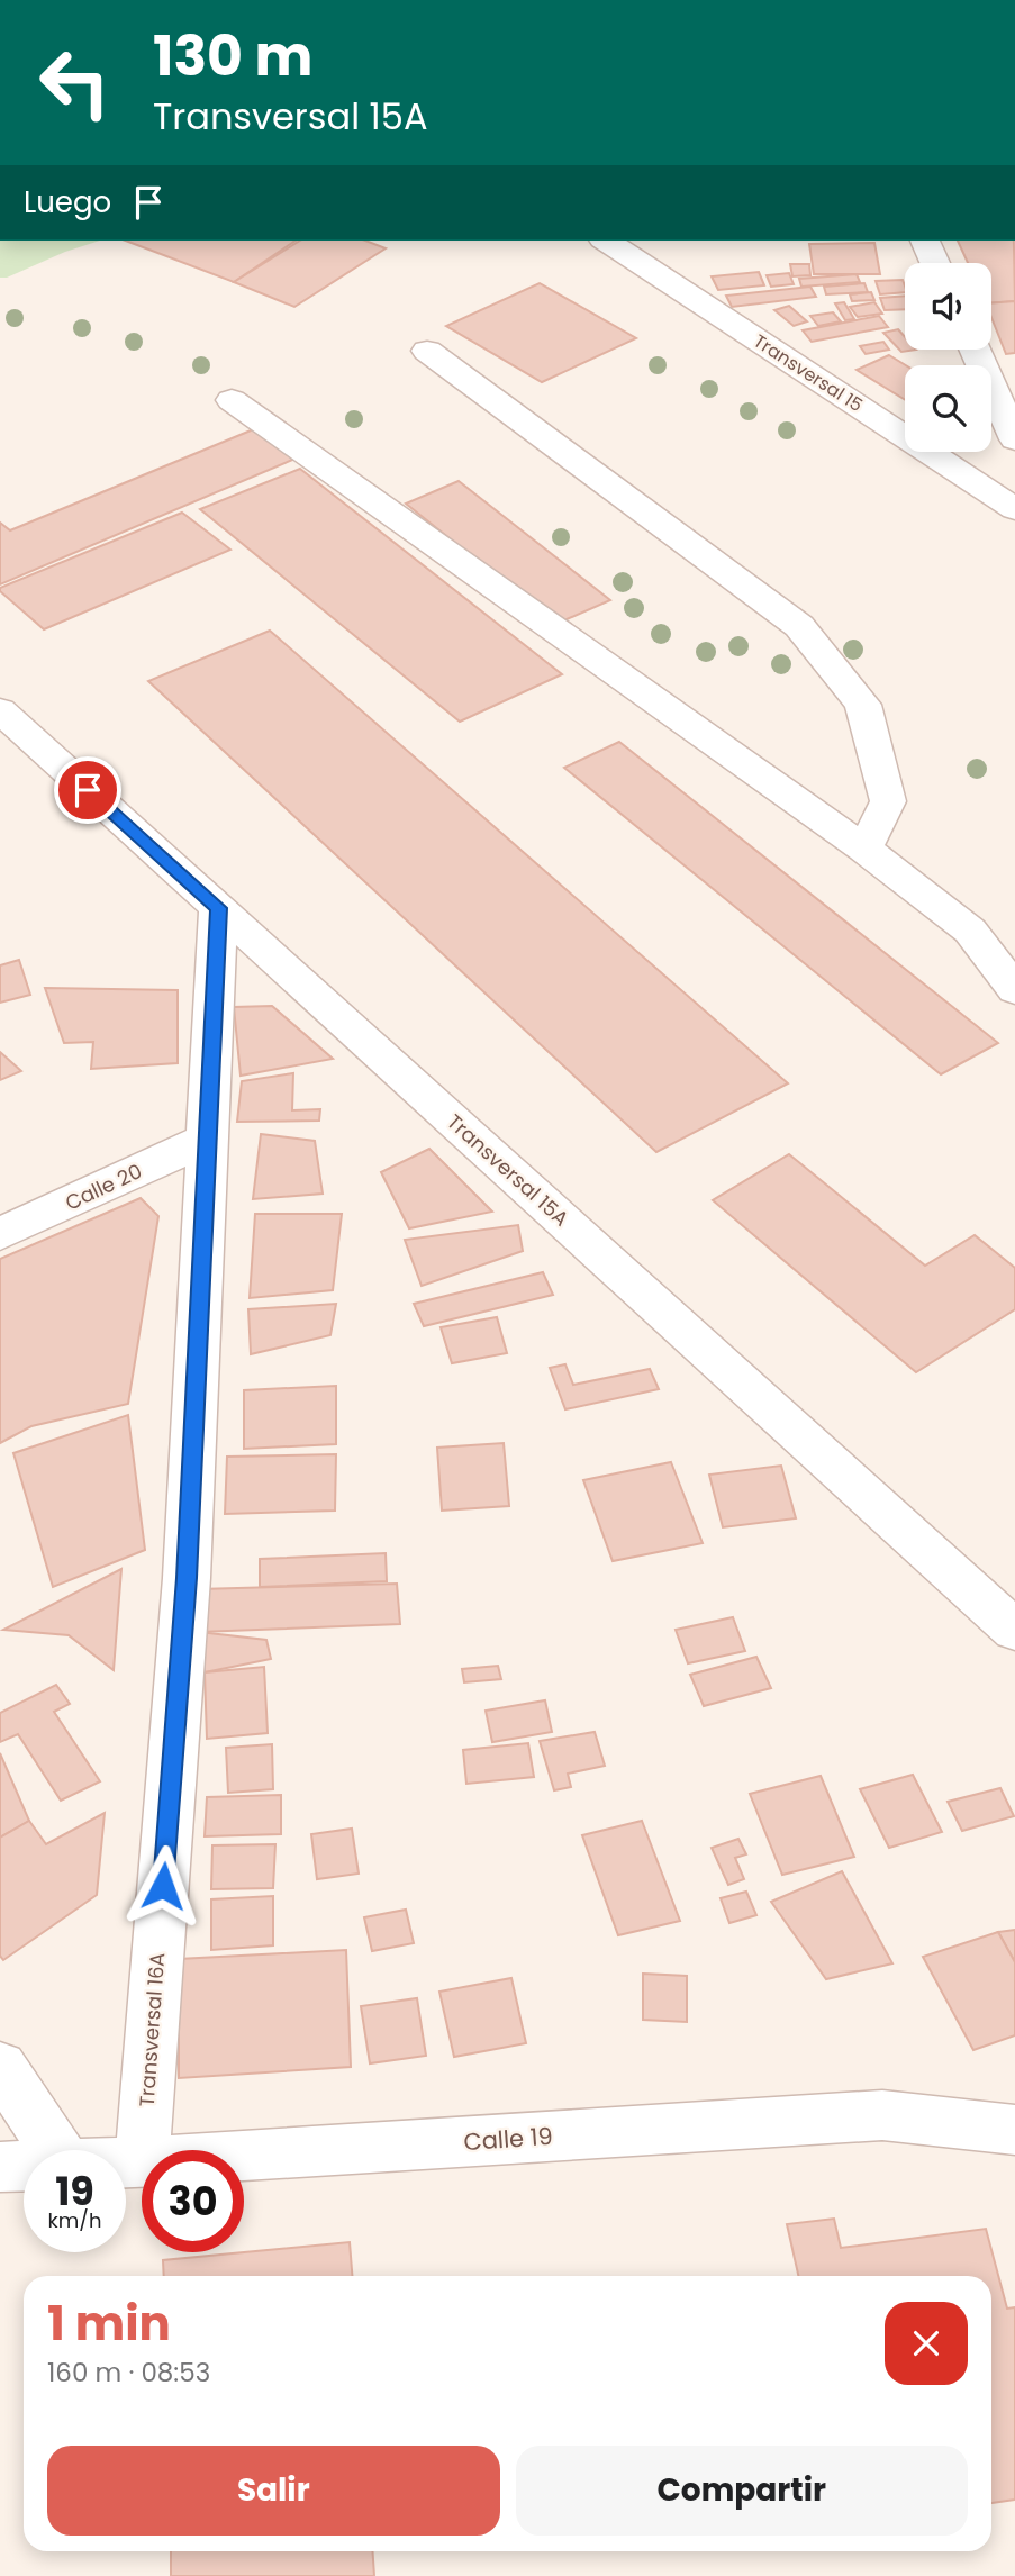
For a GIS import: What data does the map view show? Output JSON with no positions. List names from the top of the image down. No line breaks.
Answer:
{"streets":{"street":["Transversal 15","Transversal 15A","Calle 20","Transversal 16A","Calle 19"]},"crossings":[["Transversal 15A","Transversal 16A"],["Calle 20","Transversal 16A"]],"page":{"turn":["130 m","Transversal 15A"],"then":"Luego","speed":"19 km/h","limit":"30","heading":["1 min","160 m · 08:53"],"buttons":["Salir","Compartir"]}}
